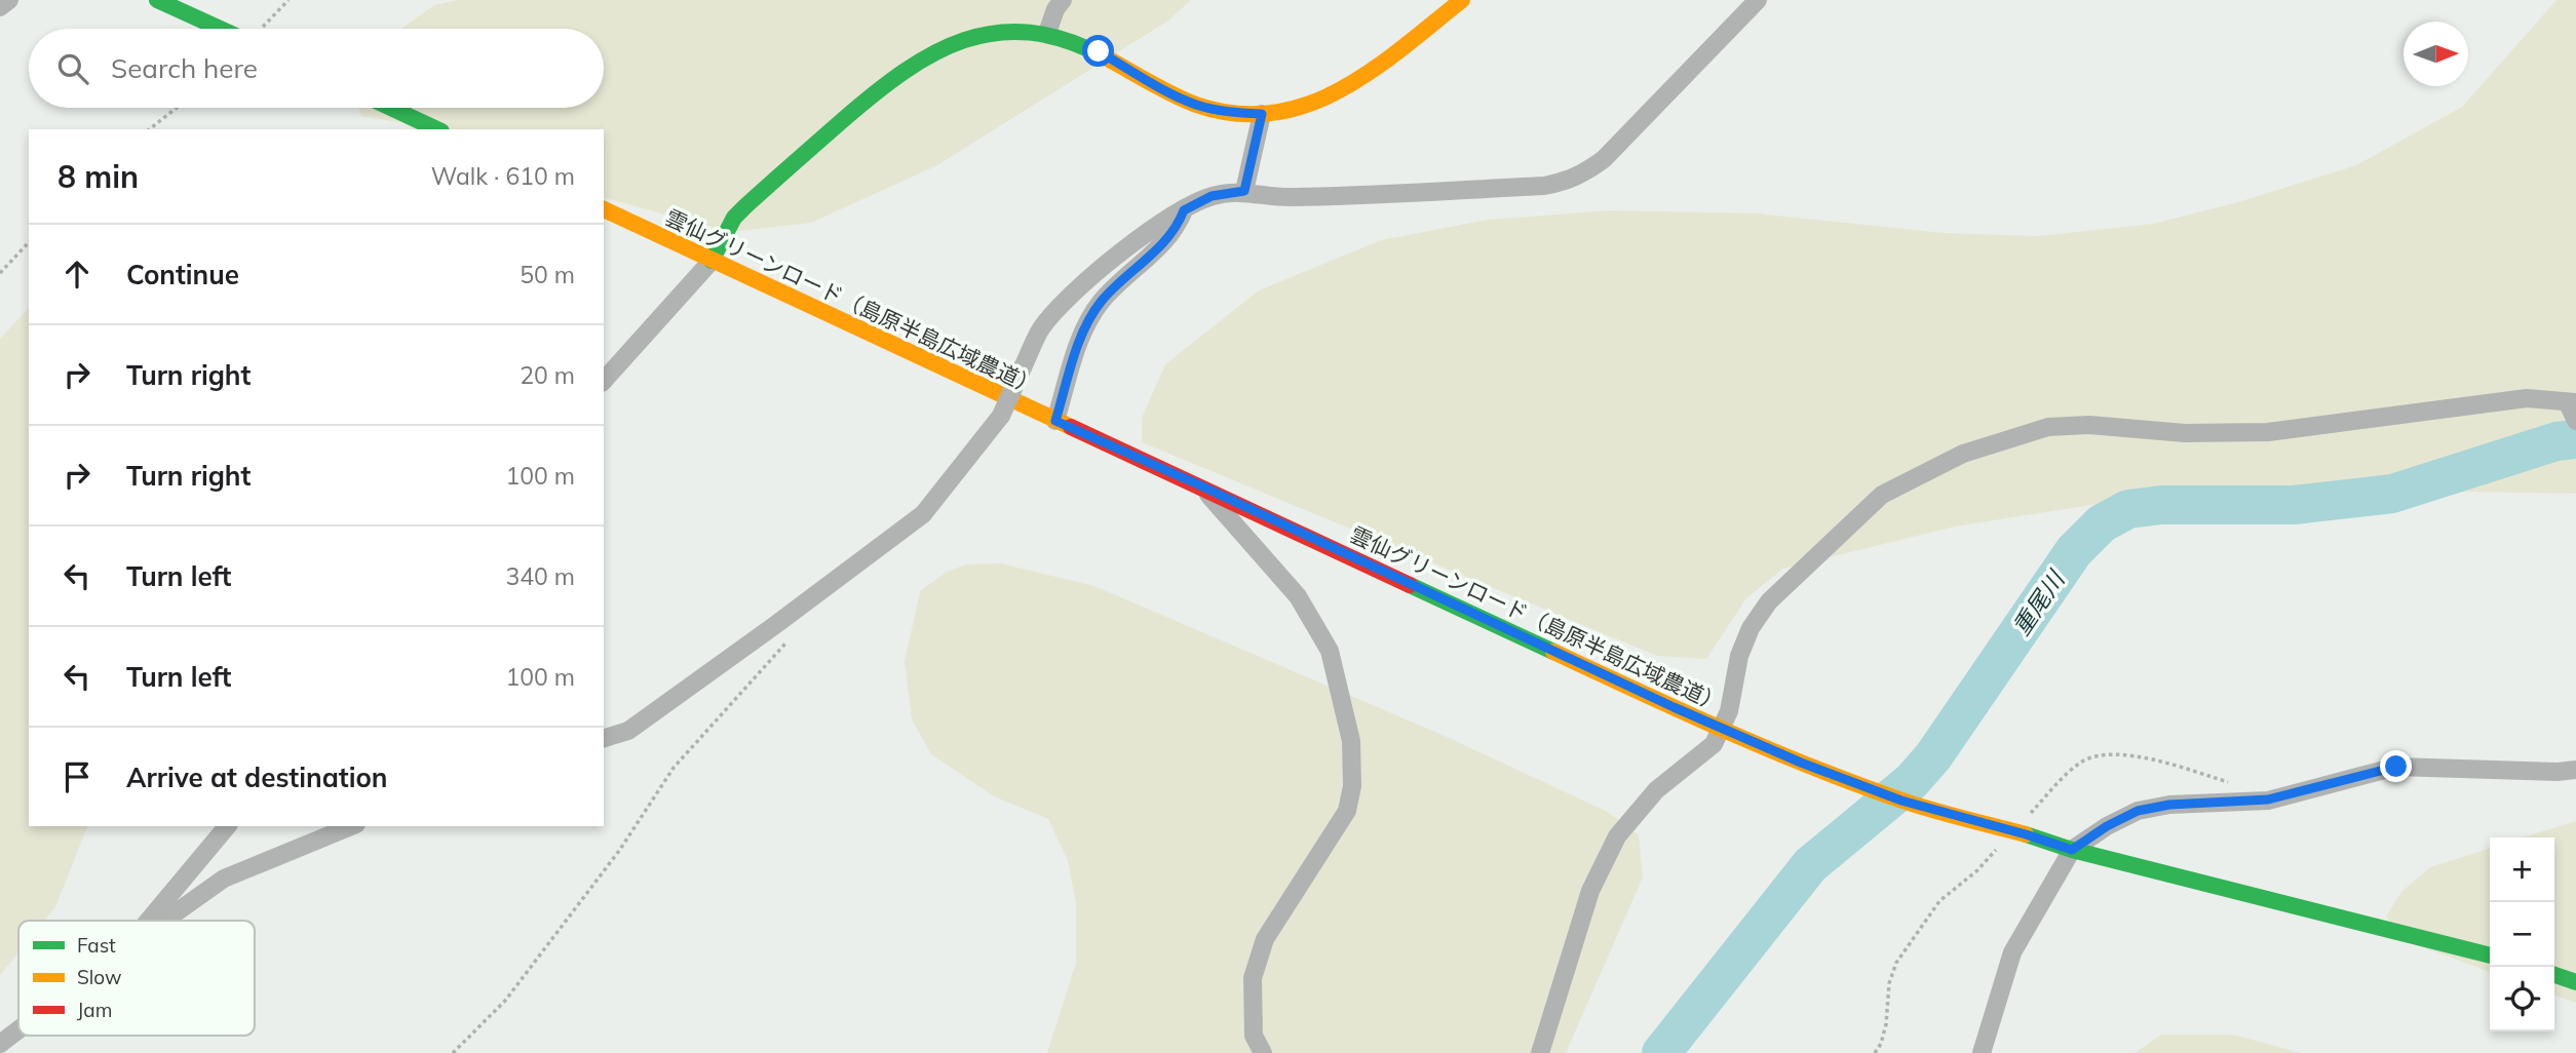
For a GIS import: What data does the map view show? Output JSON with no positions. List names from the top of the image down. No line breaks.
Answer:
{"streets":{"street":["雲仙グリーンロード（島原半島広域農道）"]},"water":["重尾川"],"legend":["Fast","Slow","Jam"],"north":"right","page":{"search":"Search here","heading":["8 min","Walk · 610 m"],"list":[["Continue","50 m"],["Turn right","20 m"],["Turn right","100 m"],["Turn left","340 m"],["Turn left","100 m"],"Arrive at destination"],"map_buttons":["+","−"]}}
